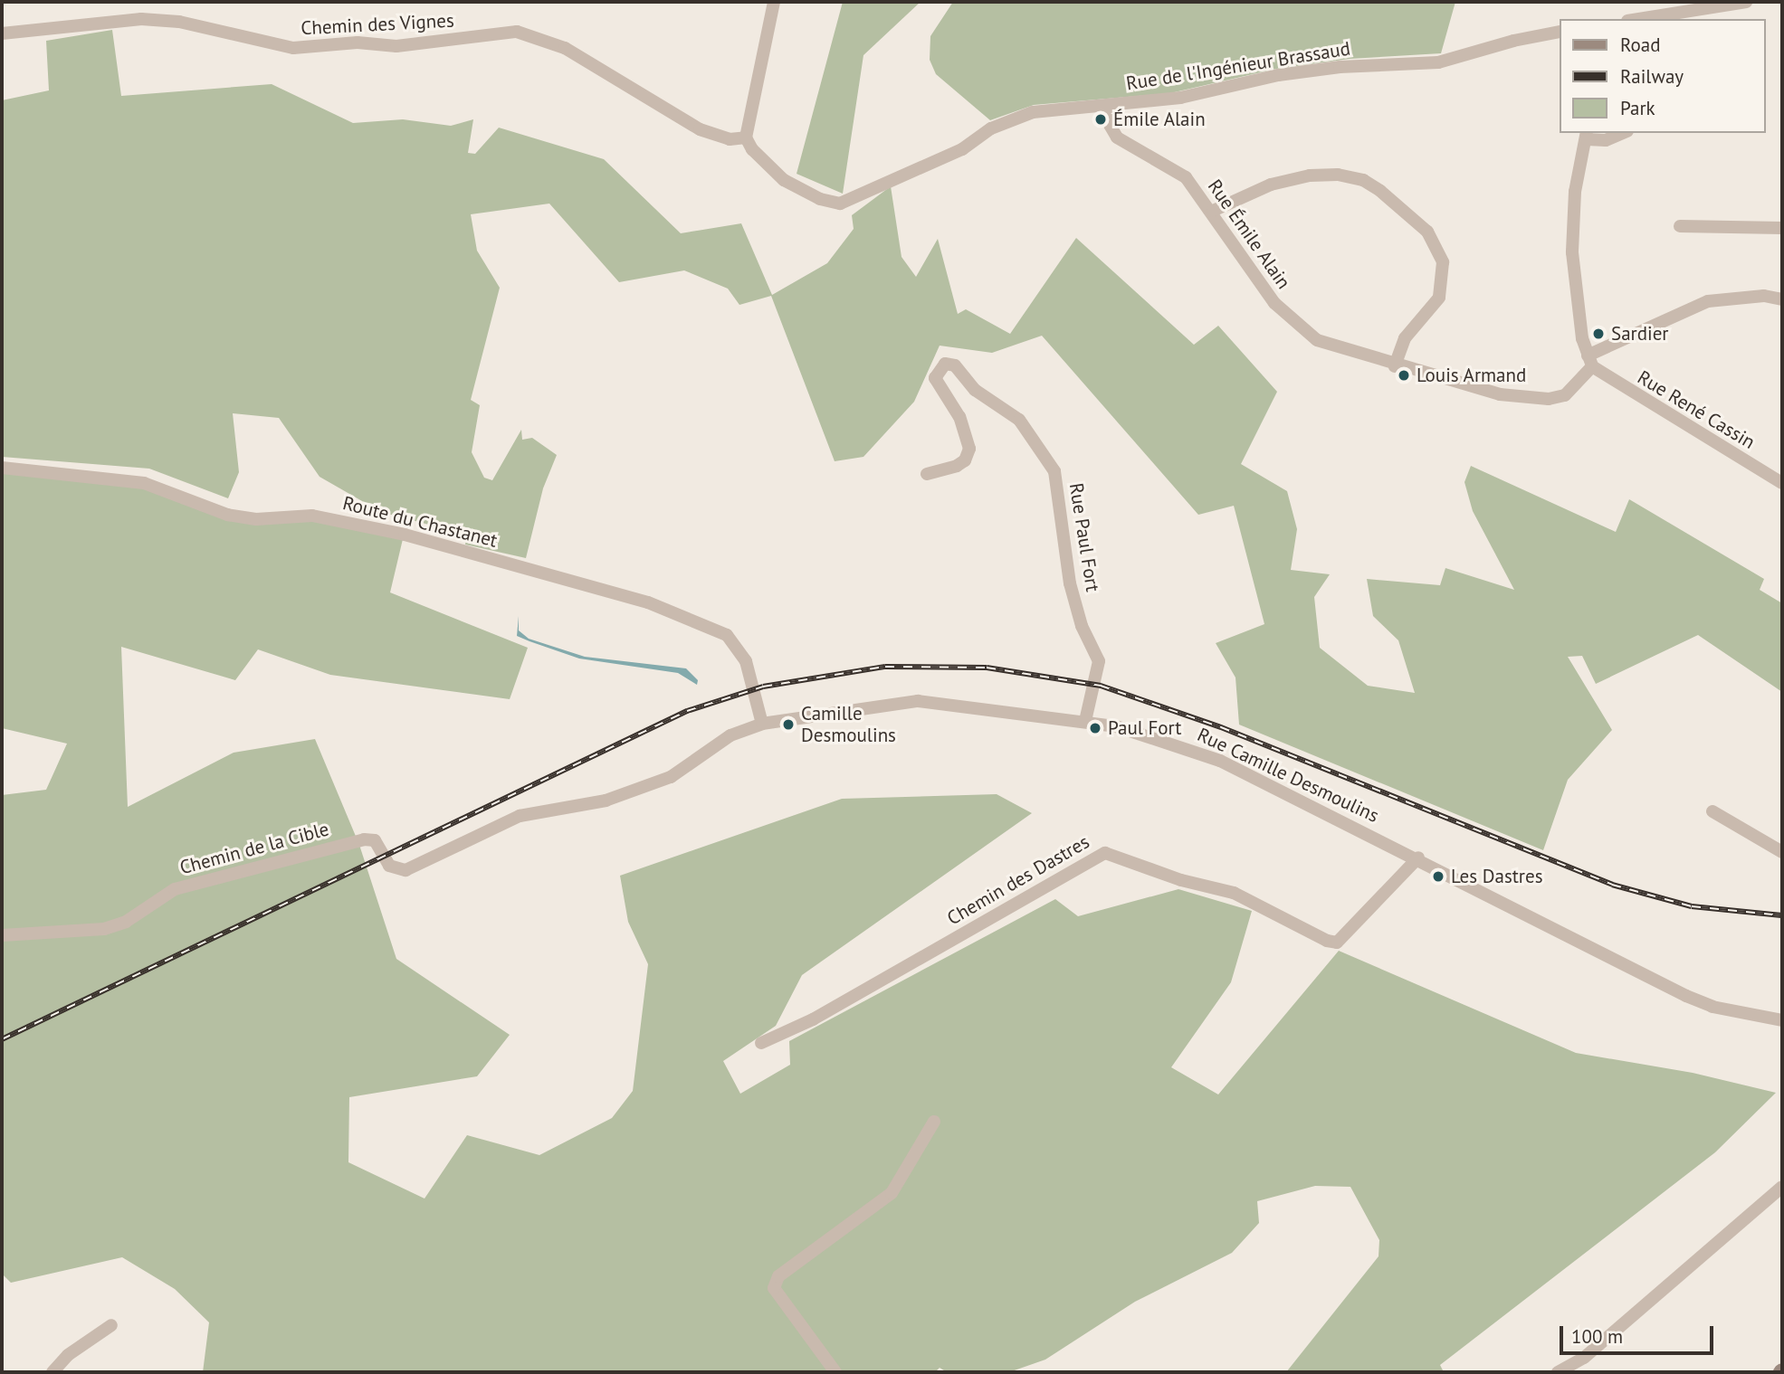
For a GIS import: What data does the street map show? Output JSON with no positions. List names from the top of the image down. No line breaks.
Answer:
{"streets":{"street":["Chemin des Vignes","Rue de l'Ingénieur Brassaud","Rue Émile Alain","Rue René Cassin","Route du Chastanet","Rue Paul Fort","Rue Camille Desmoulins","Chemin de la Cible","Chemin des Dastres"]},"crossings":[["Chemin des Vignes","Rue de l'Ingénieur Brassaud"],["Rue de l'Ingénieur Brassaud","Rue Émile Alain"],["Rue Émile Alain","Rue René Cassin"],["Route du Chastanet","Rue Camille Desmoulins"],["Rue Paul Fort","Rue Camille Desmoulins"],["Rue Camille Desmoulins","Chemin de la Cible"],["Rue Camille Desmoulins","Chemin des Dastres"]],"places":["Émile Alain","Sardier","Louis Armand","Camille Desmoulins","Paul Fort","Les Dastres"],"legend":["Road","Railway","Park"],"scale_bar":"100 m"}
